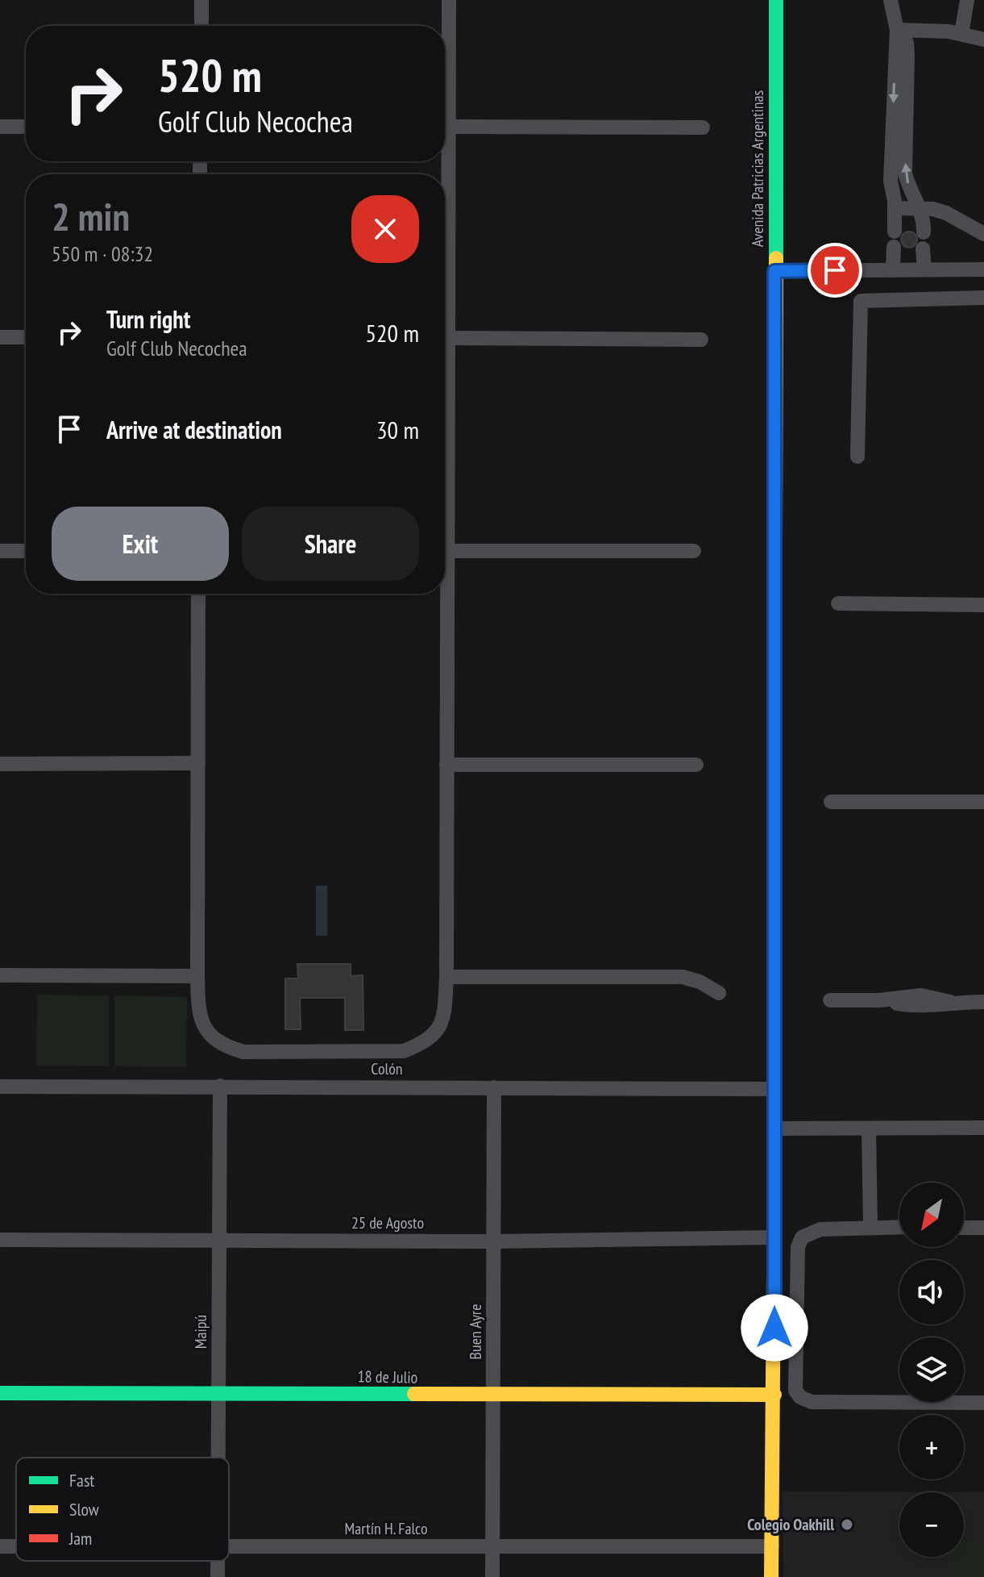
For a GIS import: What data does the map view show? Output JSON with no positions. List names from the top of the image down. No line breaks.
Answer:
{"streets":{"street":["Avenida Patricias Argentinas","Colón","25 de Agosto","Maipú","Buen Ayre","18 de Julio","Martín H. Falco"]},"crossings":[["Avenida Patricias Argentinas","Colón"],["Avenida Patricias Argentinas","25 de Agosto"],["Avenida Patricias Argentinas","18 de Julio"],["Avenida Patricias Argentinas","Martín H. Falco"],["Colón","Maipú"],["Colón","Buen Ayre"],["25 de Agosto","Maipú"],["25 de Agosto","Buen Ayre"],["Maipú","18 de Julio"],["Buen Ayre","18 de Julio"],["Buen Ayre","Martín H. Falco"]],"places":["Colegio Oakhill"],"legend":["Fast","Slow","Jam"],"north":"bottom left","page":{"turn":["520 m","Golf Club Necochea"],"heading":["2 min","550 m · 08:32"],"list":[{"name":"Turn right","note":"Golf Club Necochea","value":"520 m"},{"name":"Arrive at destination","value":"30 m"}],"buttons":["Exit","Share"],"map_buttons":["+","−"]}}
